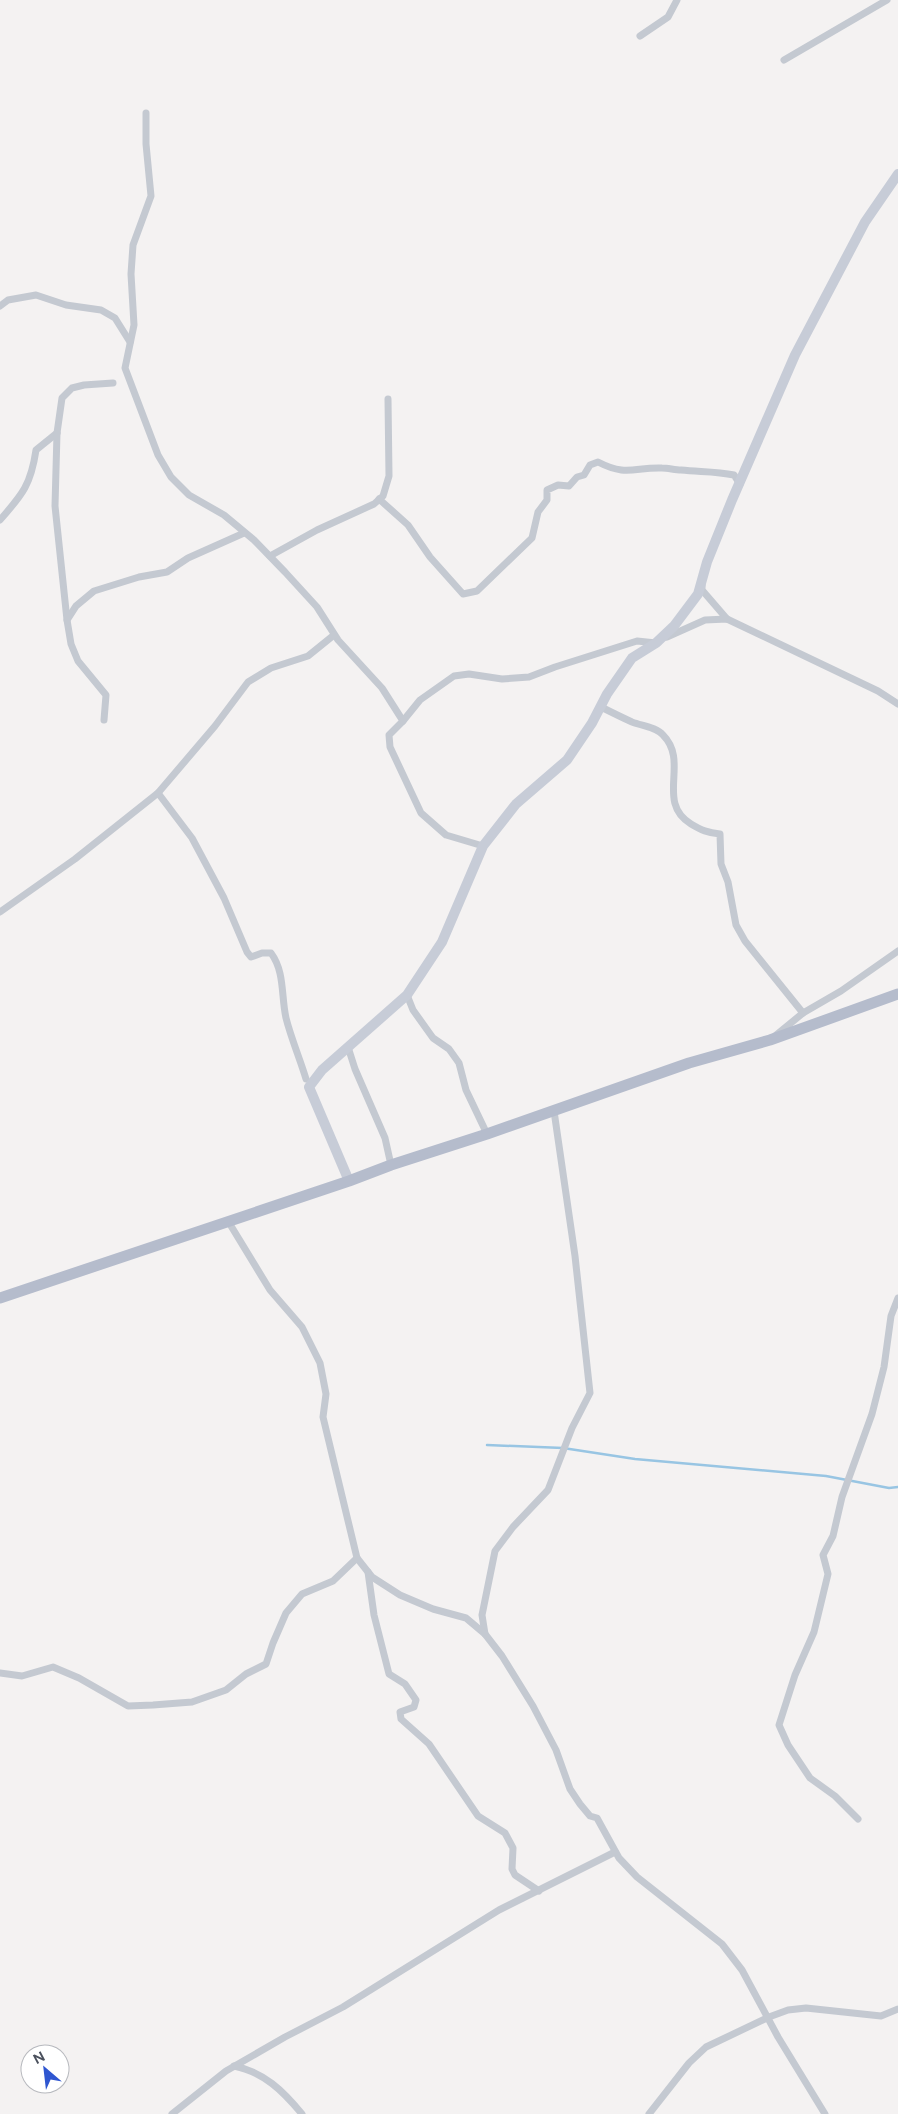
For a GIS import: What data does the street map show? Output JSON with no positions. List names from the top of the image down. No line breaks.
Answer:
{"north":"top left"}
